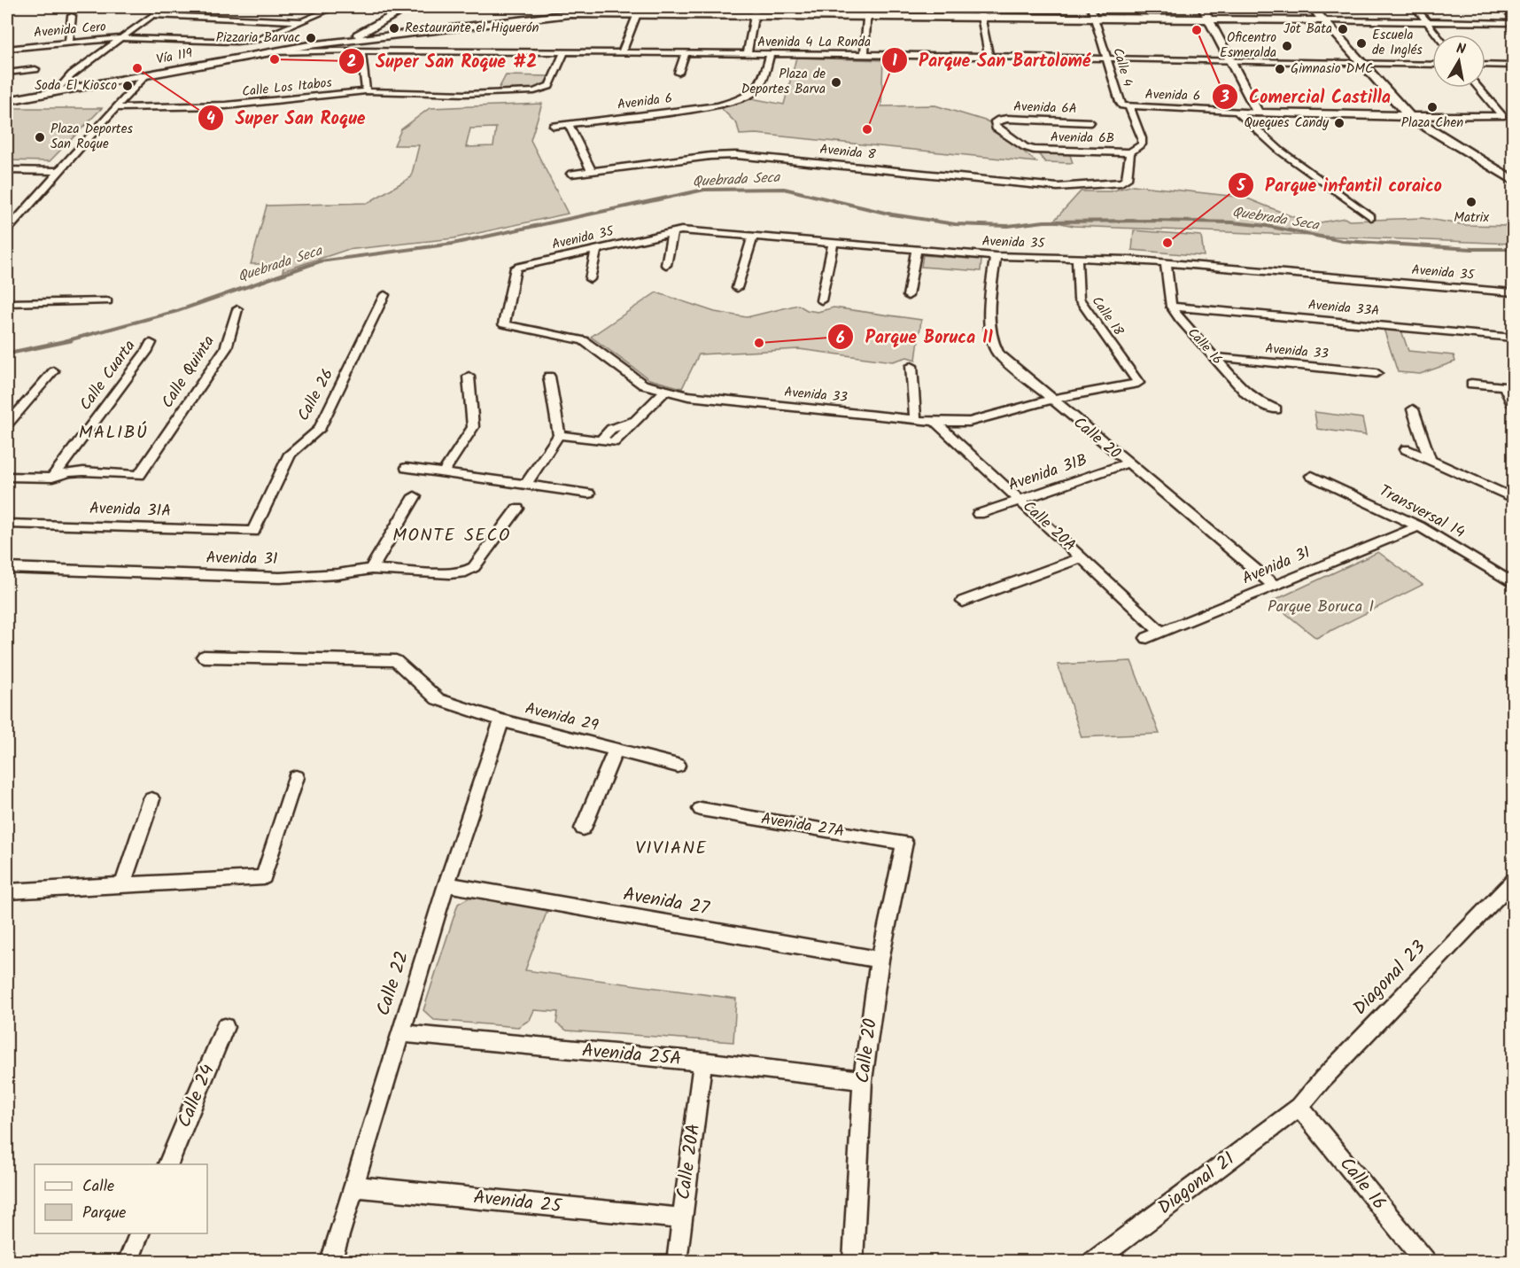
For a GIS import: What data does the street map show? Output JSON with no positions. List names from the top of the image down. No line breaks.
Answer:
{"streets":{"main road":["Vía 119","Avenida 6"],"street":["Avenida Cero","Avenida 4 La Ronda","Calle 4","Calle Los Itabos","Avenida 6A","Avenida 6B","Avenida 8","Avenida 35","Avenida 33A","Calle 18","Calle 16","Avenida 33","Calle Quinta","Calle Cuarta","Calle 26","Calle 20","Avenida 31B","Avenida 31A","Transversal 14","Calle 20A","Avenida 31","Avenida 29","Avenida 27A","Avenida 27","Diagonal 23","Calle 22","Avenida 25A","Calle 24","Diagonal 21","Avenida 25"]},"crossings":[["Avenida 4 La Ronda","Vía 119"],["Avenida 4 La Ronda","Calle 4"],["Avenida 4 La Ronda","Calle Los Itabos"],["Avenida 4 La Ronda","Avenida 6"],["Vía 119","Calle 4"],["Calle 4","Avenida 6"],["Calle 4","Avenida 6B"],["Calle 4","Avenida 8"],["Avenida 6A","Avenida 6B"],["Avenida 35","Calle 18"],["Avenida 35","Avenida 33"],["Avenida 35","Calle 20"],["Avenida 33A","Calle 16"],["Calle 18","Avenida 33"],["Calle 16","Avenida 33"],["Calle 16","Diagonal 23"],["Calle 16","Diagonal 21"],["Avenida 33","Calle 20"],["Avenida 33","Calle 20A"],["Calle Quinta","Calle Cuarta"],["Calle 26","Avenida 31A"],["Calle 20","Avenida 31B"],["Calle 20","Avenida 31"],["Calle 20","Avenida 27A"],["Calle 20","Avenida 27"],["Calle 20","Avenida 25A"],["Avenida 31B","Calle 20A"],["Transversal 14","Avenida 31"],["Calle 20A","Avenida 31"],["Calle 20A","Avenida 25A"],["Calle 20A","Avenida 25"],["Avenida 29","Calle 22"],["Avenida 27","Calle 22"],["Diagonal 23","Diagonal 21"],["Calle 22","Avenida 25A"],["Calle 22","Avenida 25"]],"districts":["MALIBÚ","MONTE SECO","VIVIANE"],"water":["Quebrada Seca"],"parks":["Parque Boruca I"],"places":["Restaurante el Higuerón","Jot Bata","Comercial Castilla","Pizzaria Barvac","Escuela de Inglés","Oficentro Esmeralda","Super San Roque #2","Super San Roque","Gimnasio DMC","Plaza de Deportes Barva","Soda El Kiosco","Plaza Chen","Queques Candy","Parque San Bartolomé","Plaza Deportes San Roque","Matrix","Parque infantil coraico","Parque Boruca II"],"legend":["Calle","Parque"],"north":"top"}
